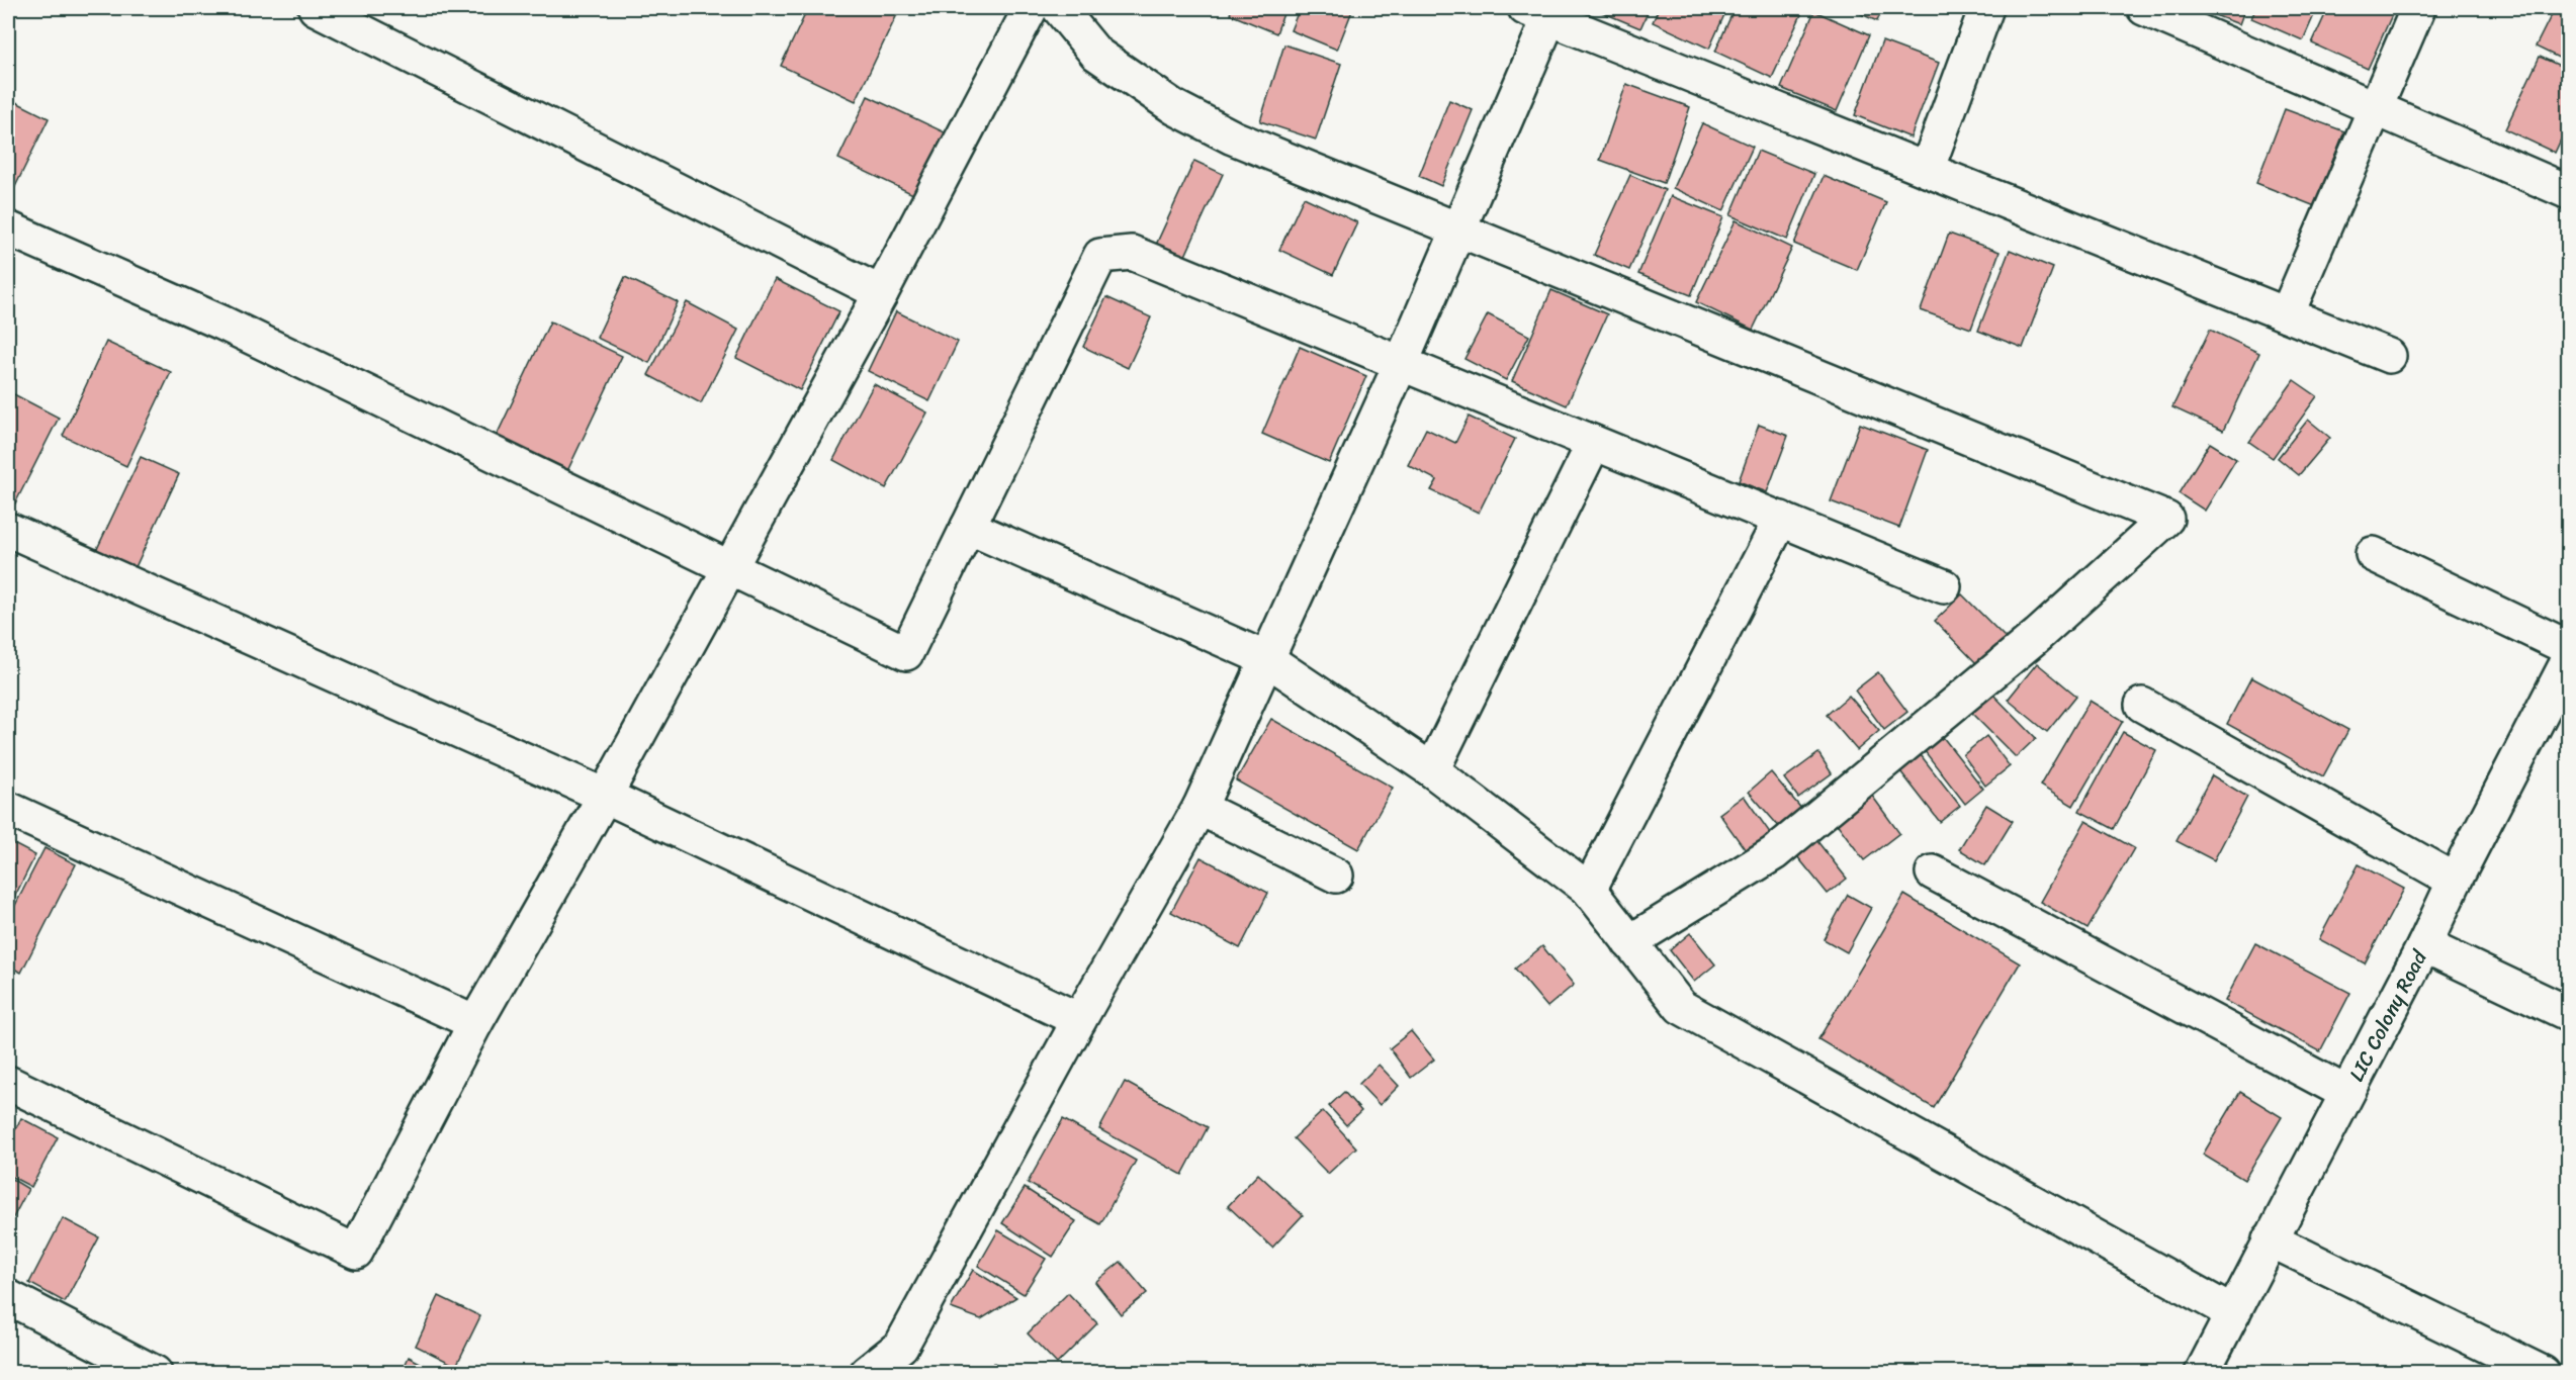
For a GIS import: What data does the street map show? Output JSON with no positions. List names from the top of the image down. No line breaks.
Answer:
{"streets":{"street":["LIC Colony Road"]}}
